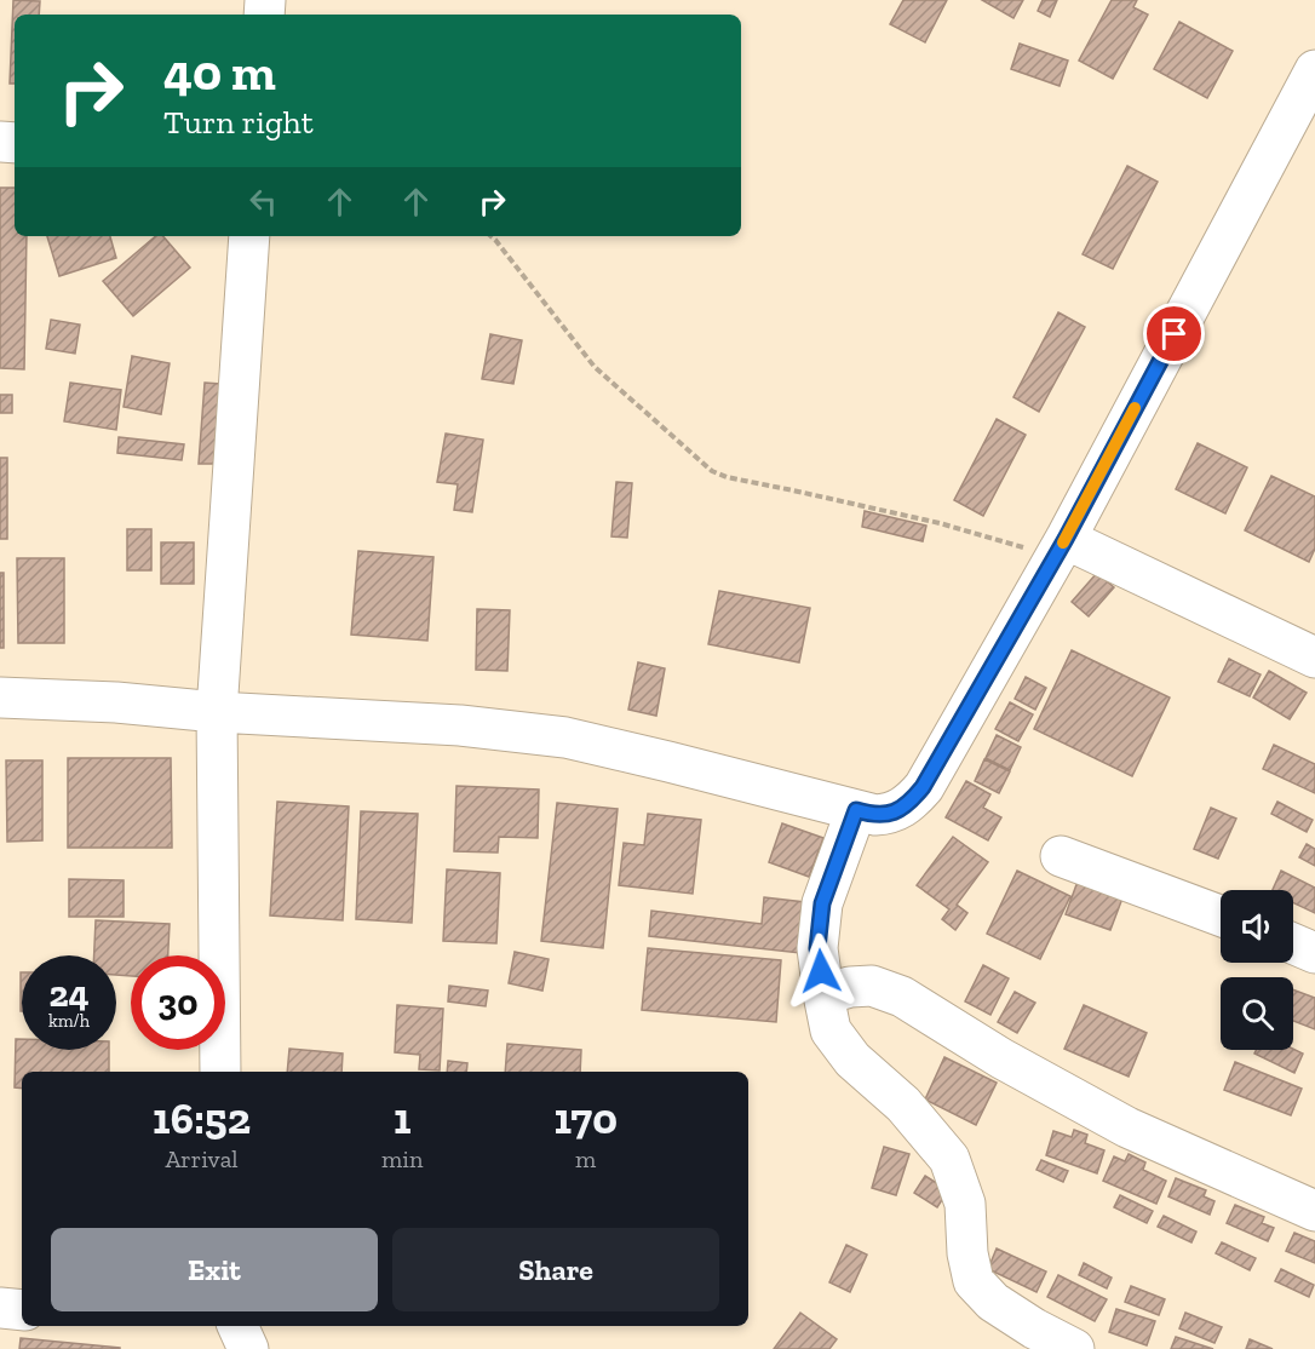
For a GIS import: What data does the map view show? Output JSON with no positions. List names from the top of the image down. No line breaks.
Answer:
{"page":{"turn":["40 m","Turn right"],"speed":"24 km/h","limit":"30","eta":["16:52","Arrival","1","min","170","m"],"buttons":["Exit","Share"]}}
